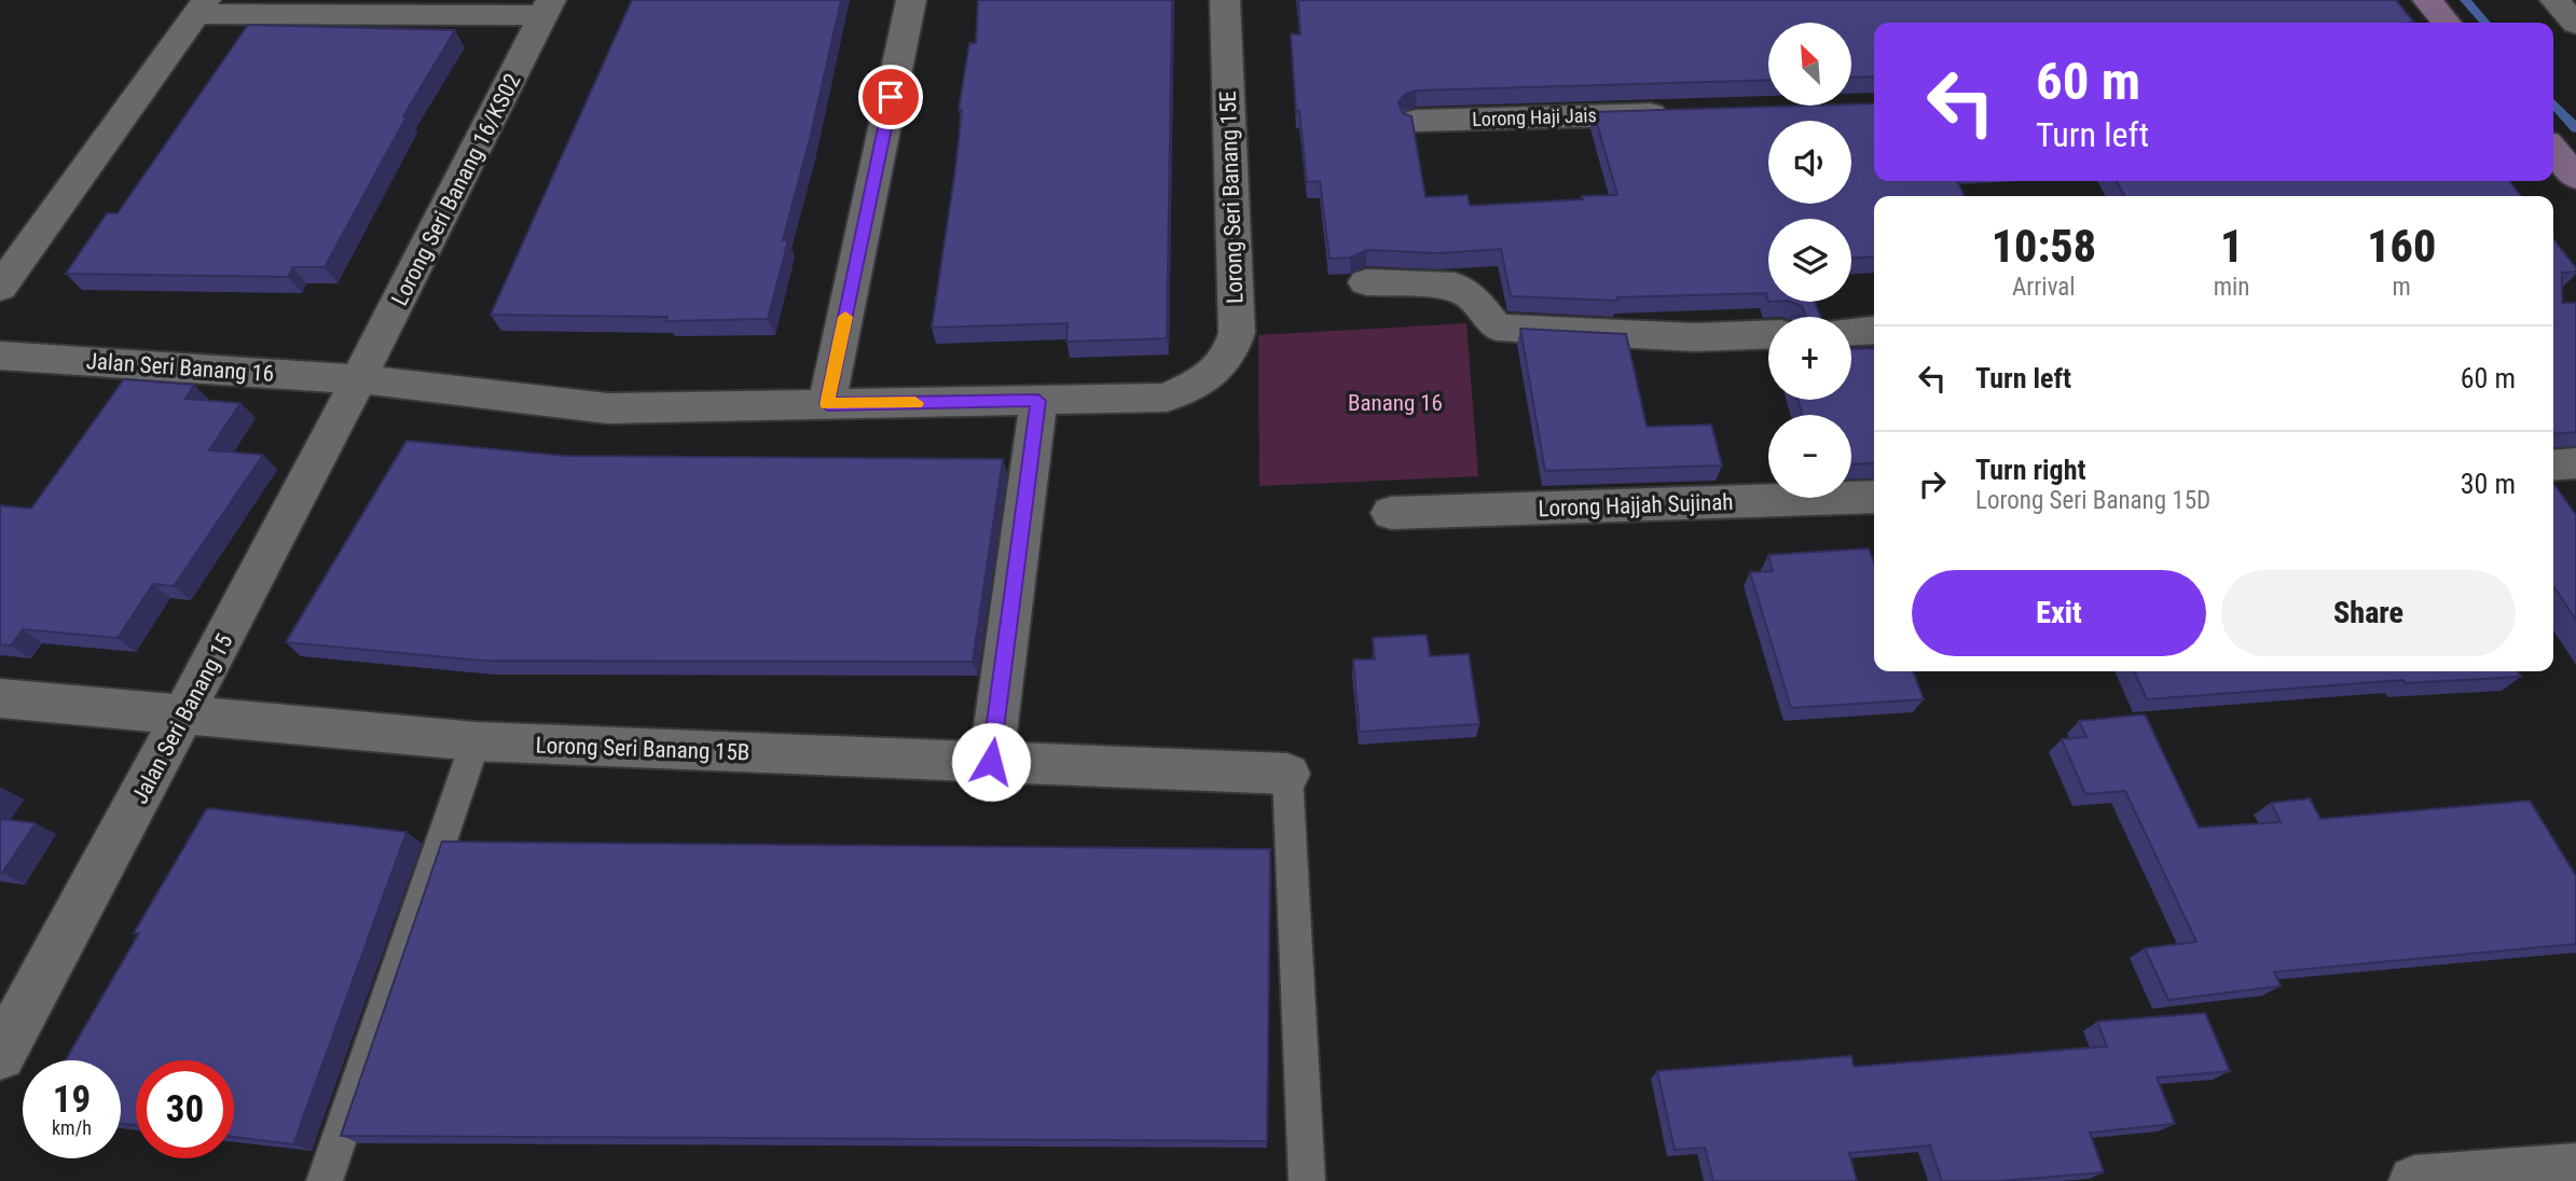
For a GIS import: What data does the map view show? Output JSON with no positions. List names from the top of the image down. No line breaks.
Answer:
{"streets":{"street":["Lorong Haji Jais","Lorong Seri Banang 16/KS02","Lorong Seri Banang 15E","Jalan Seri Banang 16","Lorong Hajjah Sujinah","Jalan Seri Banang 15","Lorong Seri Banang 15B"]},"crossings":[["Lorong Seri Banang 16/KS02","Jalan Seri Banang 16"],["Lorong Seri Banang 16/KS02","Jalan Seri Banang 15"],["Lorong Seri Banang 15E","Jalan Seri Banang 16"],["Jalan Seri Banang 16","Jalan Seri Banang 15"],["Jalan Seri Banang 15","Lorong Seri Banang 15B"]],"parks":["Banang 16"],"north":"top left","page":{"map_buttons":["+","−"],"turn":["60 m","Turn left"],"eta":["10:58","Arrival","1","min","160","m"],"list":[{"name":"Turn left","value":"60 m"},{"name":"Turn right","note":"Lorong Seri Banang 15D","value":"30 m"}],"buttons":["Exit","Share"],"speed":"19 km/h","limit":"30"}}
